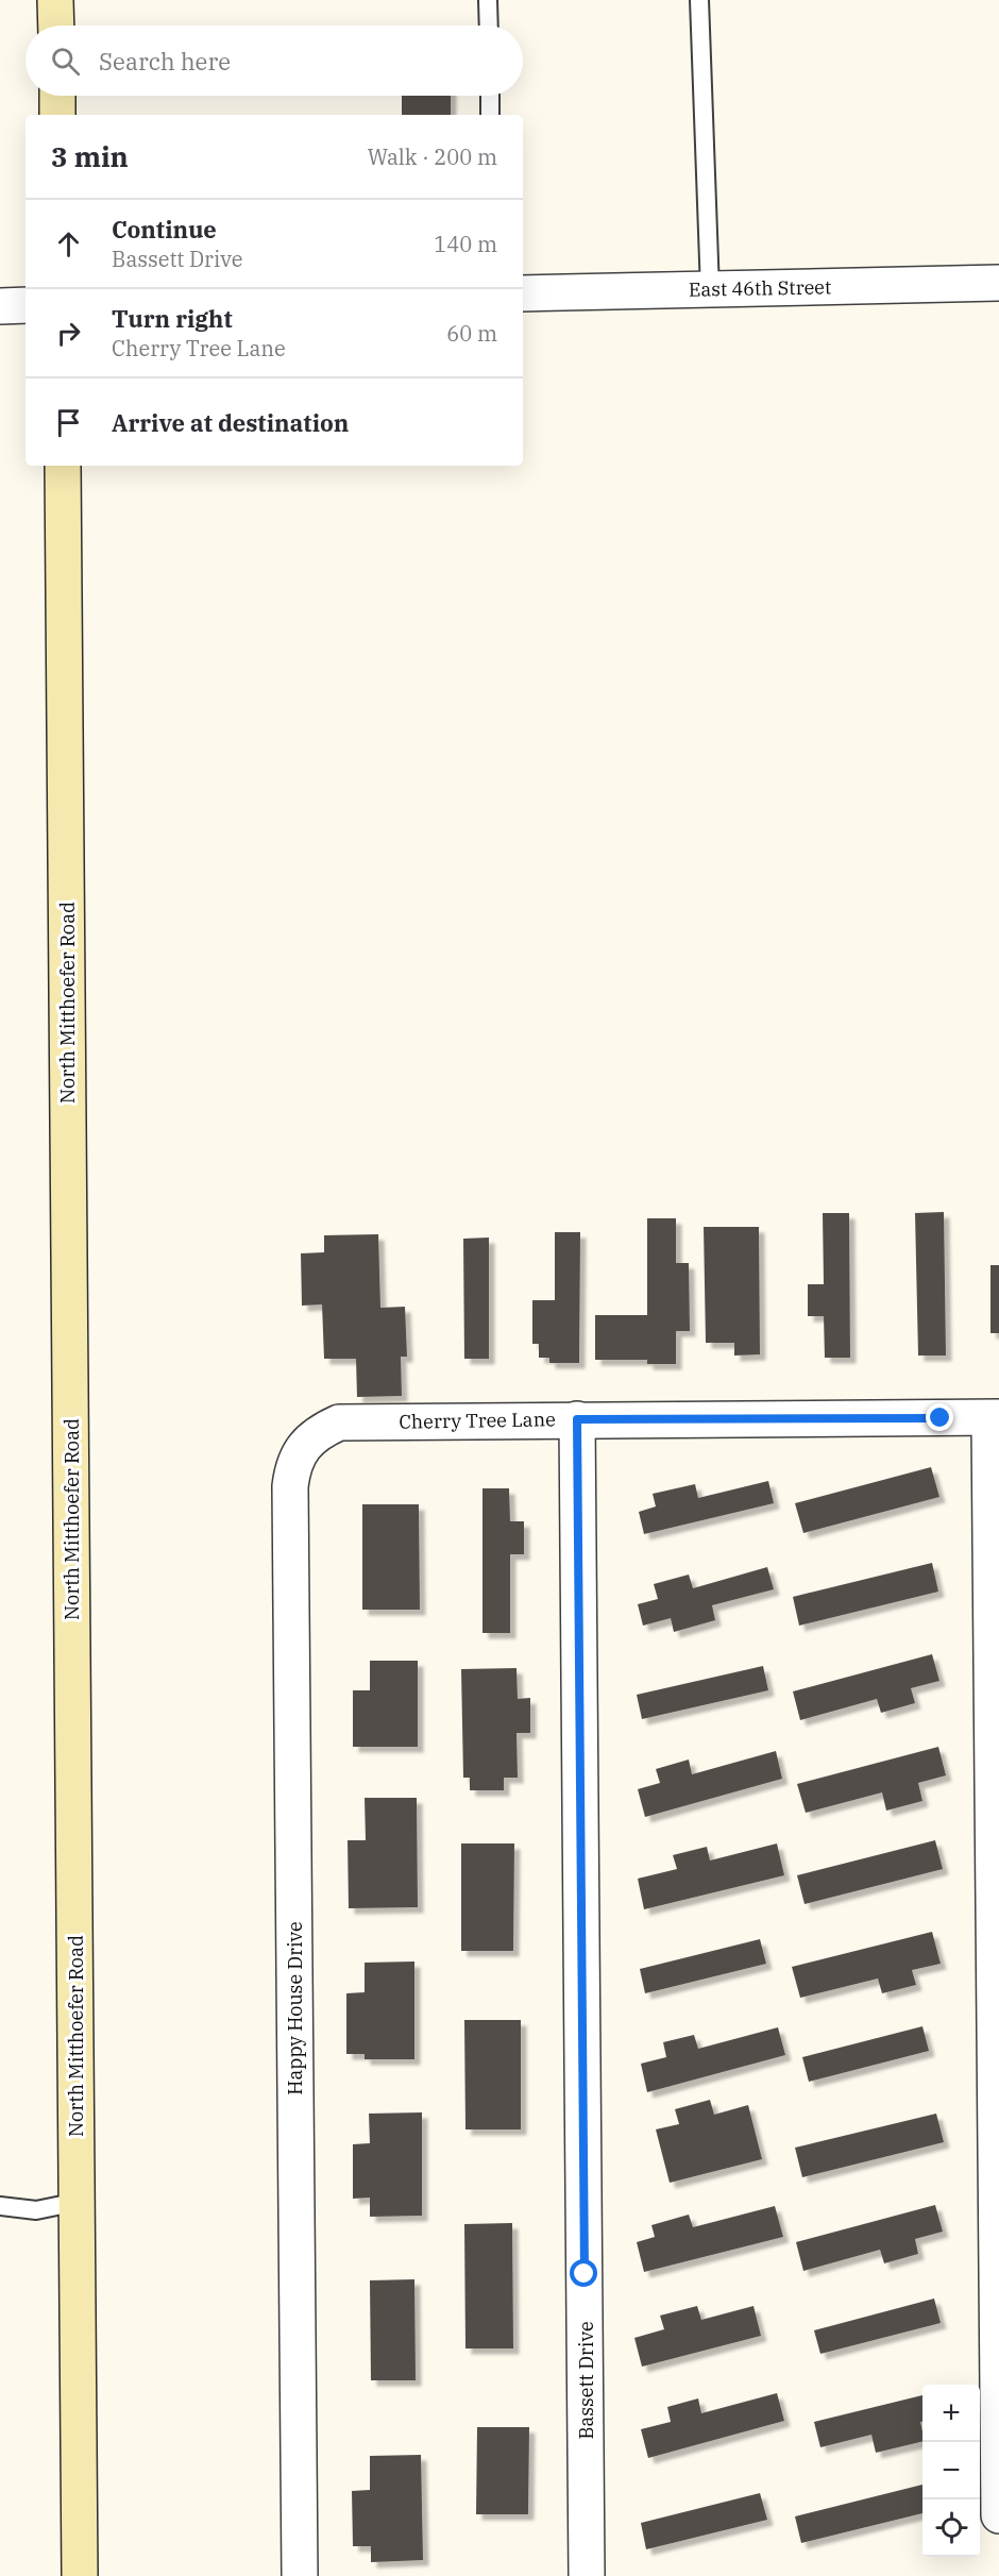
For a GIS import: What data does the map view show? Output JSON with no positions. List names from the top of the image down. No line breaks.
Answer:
{"streets":{"main road":["North Mitthoefer Road"],"street":["East 46th Street","Cherry Tree Lane","Happy House Drive","Bassett Drive"]},"crossings":[["Cherry Tree Lane","Happy House Drive"],["Cherry Tree Lane","Bassett Drive"]],"page":{"search":"Search here","heading":["3 min","Walk · 200 m"],"list":[["Continue","Bassett Drive","140 m"],["Turn right","Cherry Tree Lane","60 m"],"Arrive at destination"],"map_buttons":["+","−"]}}
